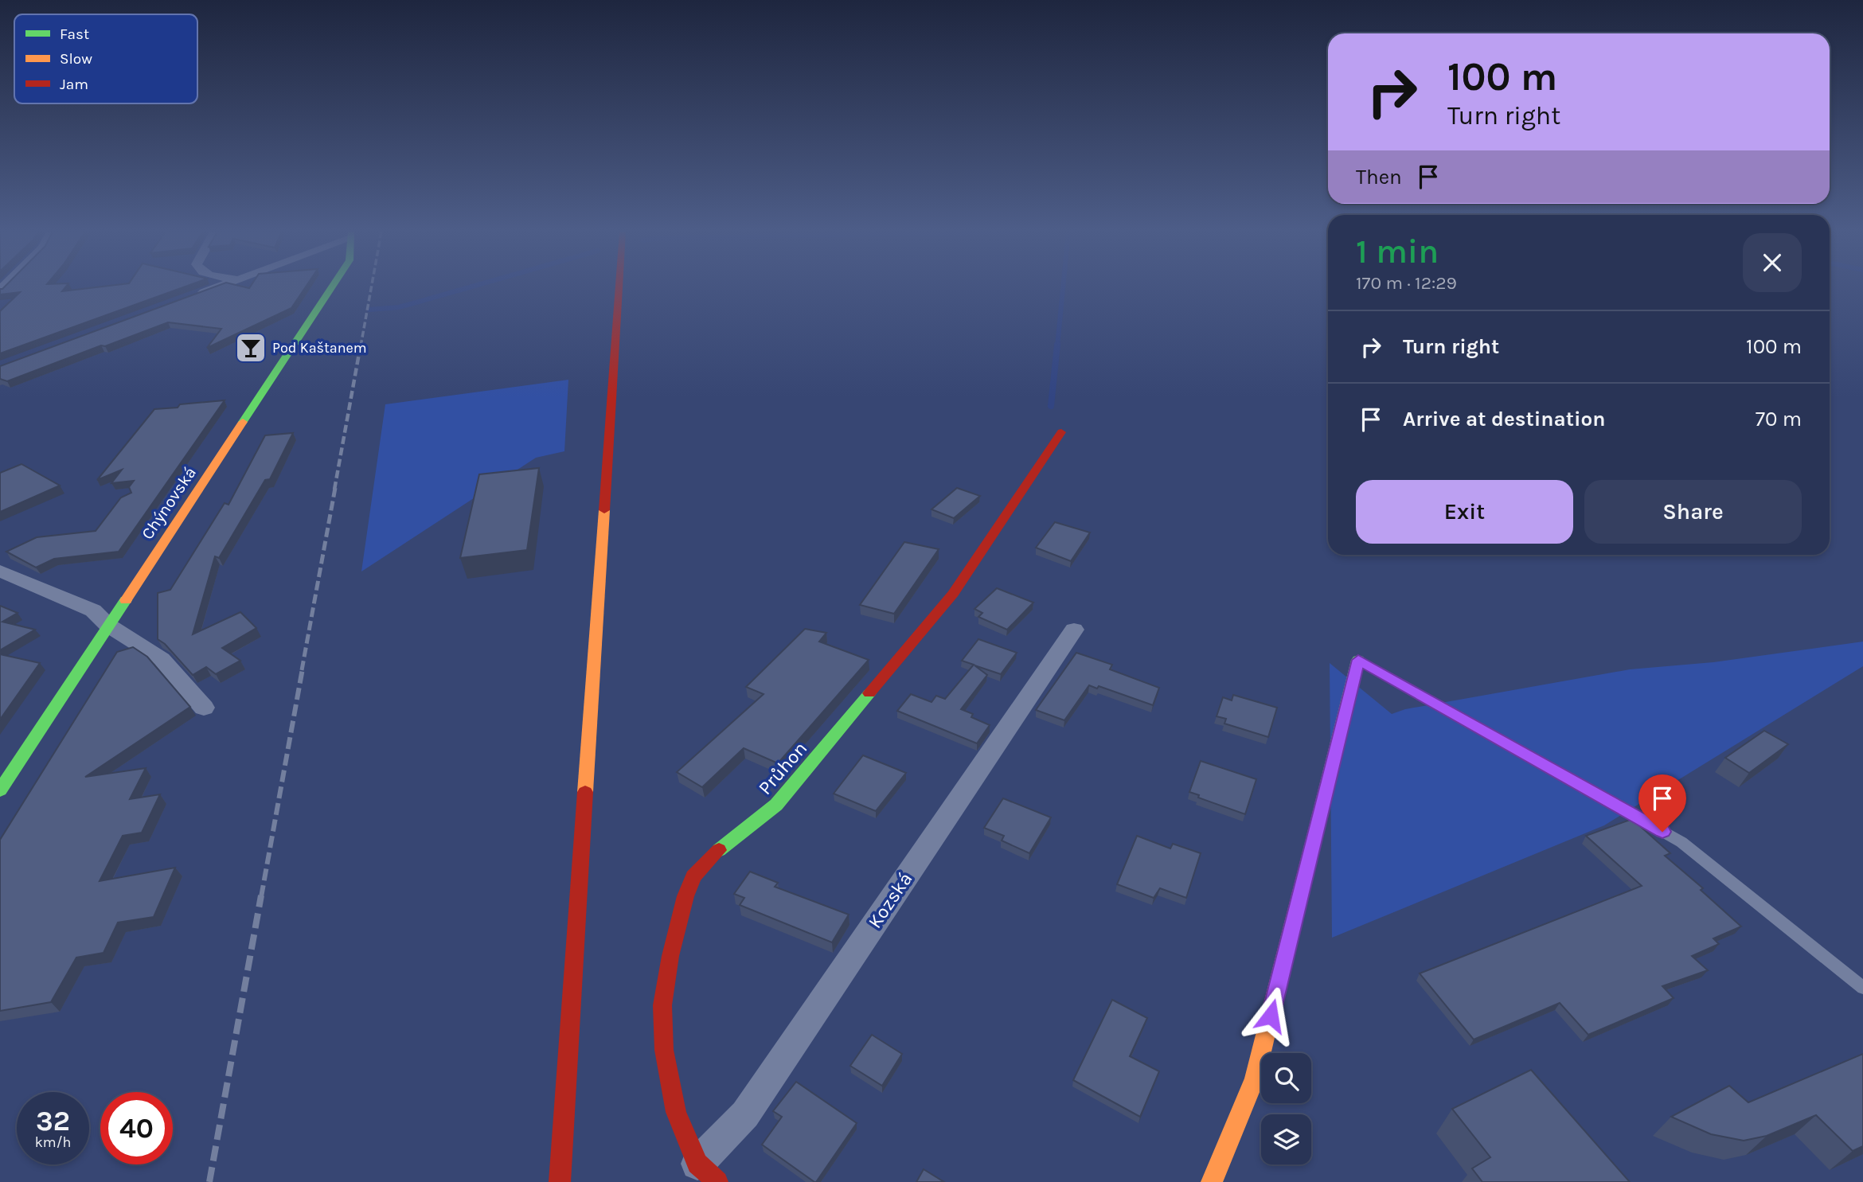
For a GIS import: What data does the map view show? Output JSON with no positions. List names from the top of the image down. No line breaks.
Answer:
{"streets":{"street":["Chýnovská","Průhon","Kozská"]},"crossings":[["Průhon","Kozská"]],"places":{"bar":["Pod Kaštanem"]},"legend":["Fast","Slow","Jam"],"page":{"turn":["100 m","Turn right"],"then":"Then","heading":["1 min","170 m · 12:29"],"list":[{"name":"Turn right","value":"100 m"},{"name":"Arrive at destination","value":"70 m"}],"buttons":["Exit","Share"],"speed":"32 km/h","limit":"40"}}
